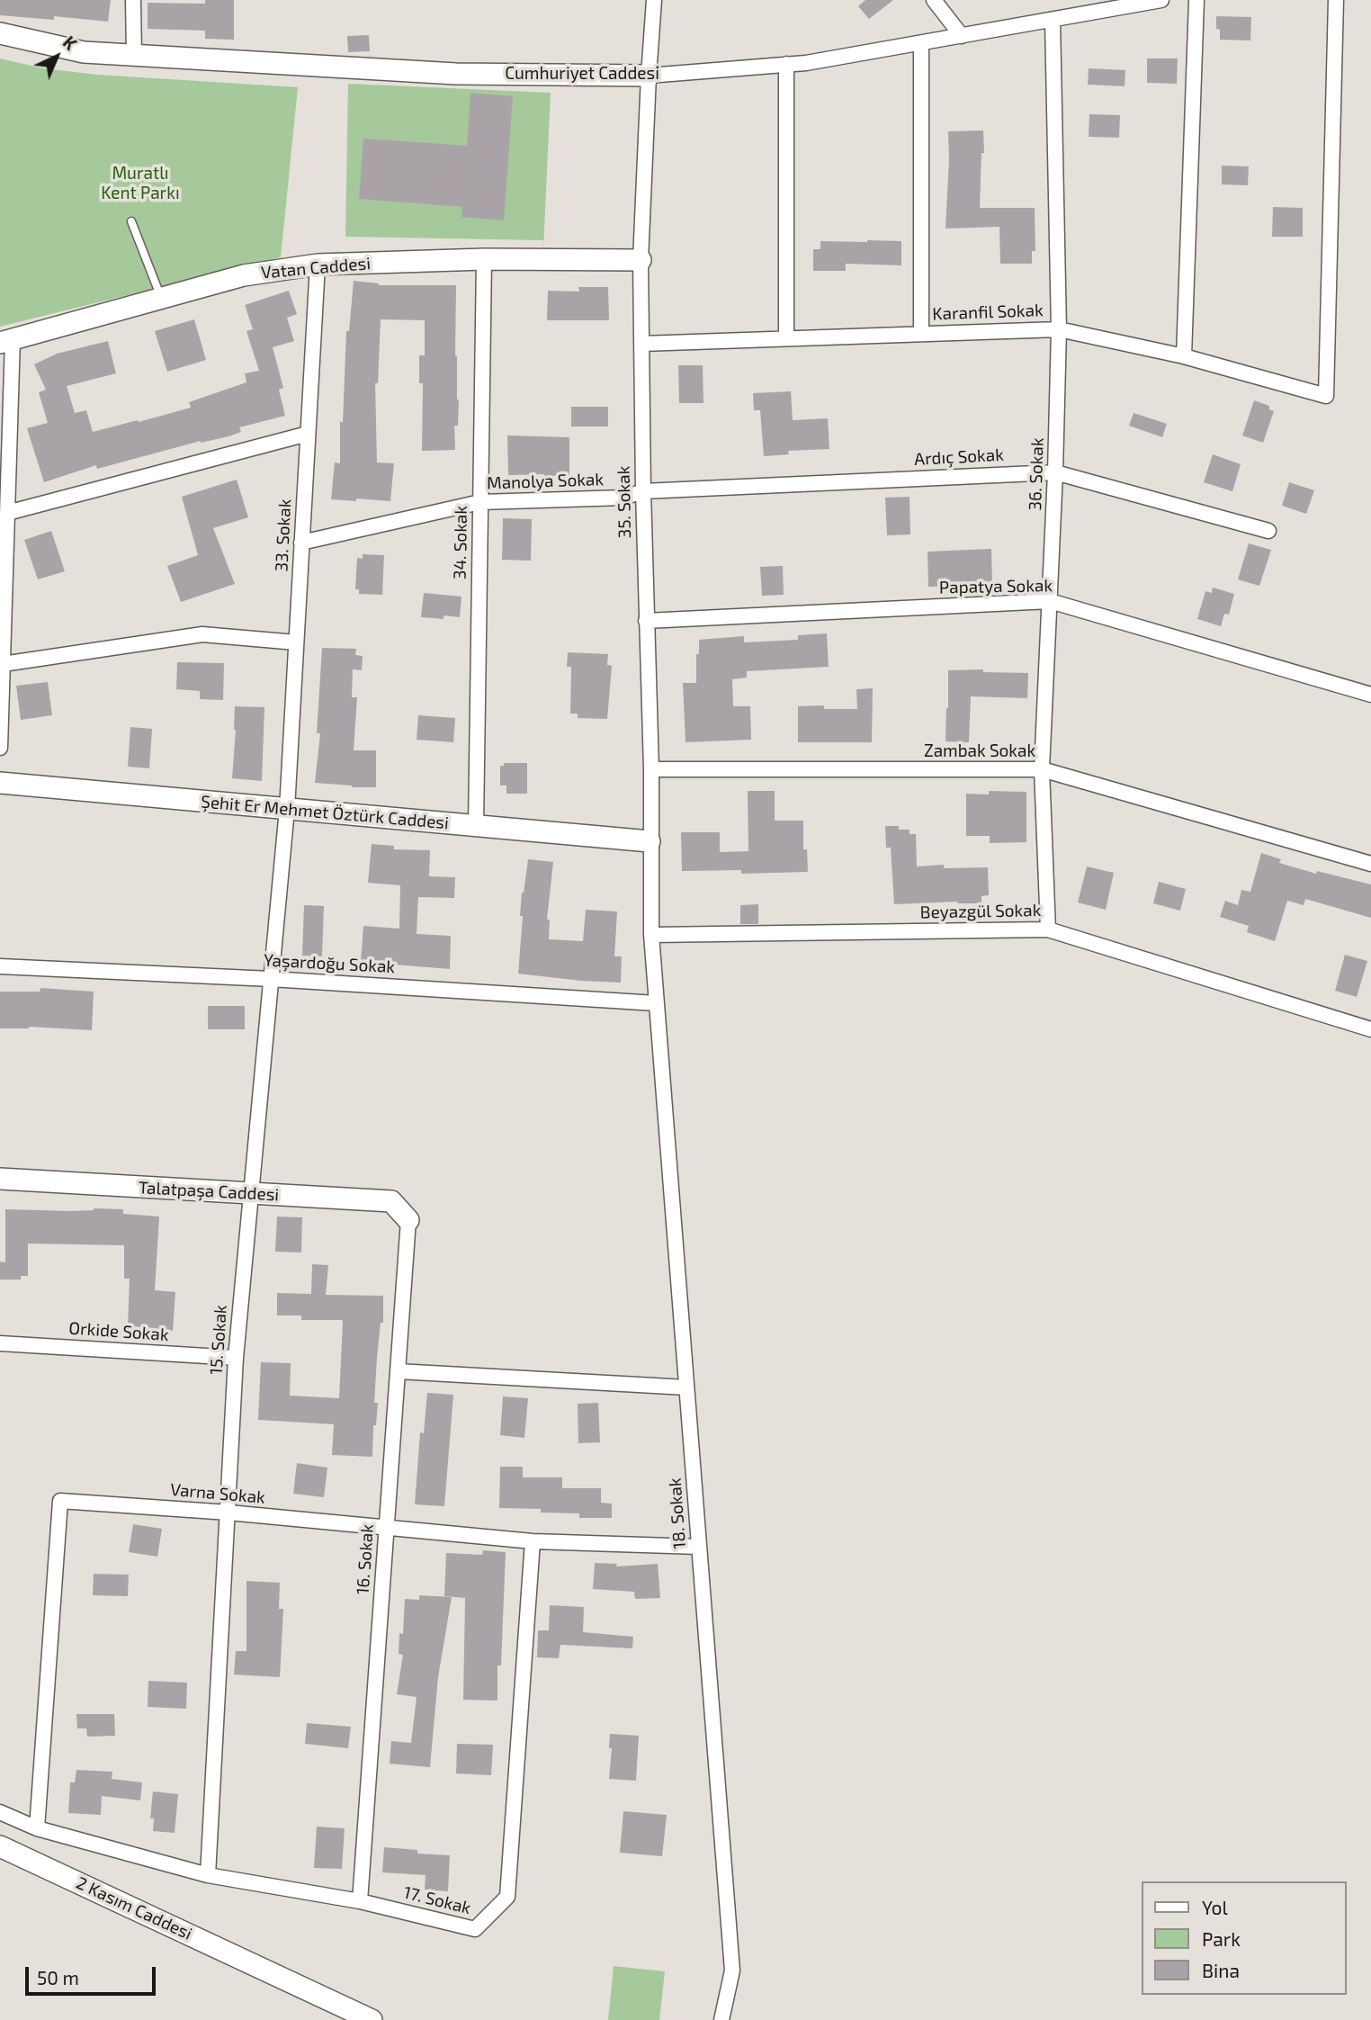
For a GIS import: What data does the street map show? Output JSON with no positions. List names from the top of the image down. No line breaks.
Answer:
{"streets":{"street":["Cumhuriyet Caddesi","Vatan Caddesi","Karanfil Sokak","Ardıç Sokak","36. Sokak","Manolya Sokak","35. Sokak","33. Sokak","34. Sokak","Papatya Sokak","Zambak Sokak","Şehit Er Mehmet Öztürk Caddesi","Beyazgül Sokak","Yaşardoğu Sokak","Talatpaşa Caddesi","Orkide Sokak","15. Sokak","Varna Sokak","18. Sokak","16. Sokak","17. Sokak","2 Kasım Caddesi"]},"crossings":[["Cumhuriyet Caddesi","36. Sokak"],["Cumhuriyet Caddesi","35. Sokak"],["Vatan Caddesi","35. Sokak"],["Vatan Caddesi","33. Sokak"],["Vatan Caddesi","34. Sokak"],["Karanfil Sokak","36. Sokak"],["Karanfil Sokak","35. Sokak"],["Ardıç Sokak","36. Sokak"],["Ardıç Sokak","Manolya Sokak"],["Ardıç Sokak","35. Sokak"],["36. Sokak","Papatya Sokak"],["36. Sokak","Zambak Sokak"],["36. Sokak","Beyazgül Sokak"],["Manolya Sokak","35. Sokak"],["Manolya Sokak","33. Sokak"],["Manolya Sokak","34. Sokak"],["35. Sokak","Papatya Sokak"],["35. Sokak","Zambak Sokak"],["35. Sokak","Şehit Er Mehmet Öztürk Caddesi"],["35. Sokak","Beyazgül Sokak"],["35. Sokak","Yaşardoğu Sokak"],["35. Sokak","18. Sokak"],["33. Sokak","Şehit Er Mehmet Öztürk Caddesi"],["33. Sokak","15. Sokak"],["34. Sokak","Şehit Er Mehmet Öztürk Caddesi"],["Şehit Er Mehmet Öztürk Caddesi","15. Sokak"],["Yaşardoğu Sokak","15. Sokak"],["Yaşardoğu Sokak","18. Sokak"],["Talatpaşa Caddesi","15. Sokak"],["Talatpaşa Caddesi","16. Sokak"],["Orkide Sokak","15. Sokak"],["15. Sokak","Varna Sokak"],["15. Sokak","17. Sokak"],["Varna Sokak","18. Sokak"],["Varna Sokak","16. Sokak"],["Varna Sokak","17. Sokak"],["16. Sokak","17. Sokak"]],"parks":["Muratlı Kent Parkı"],"legend":["Yol","Park","Bina"],"scale_bar":"50 m","north":"top right"}
